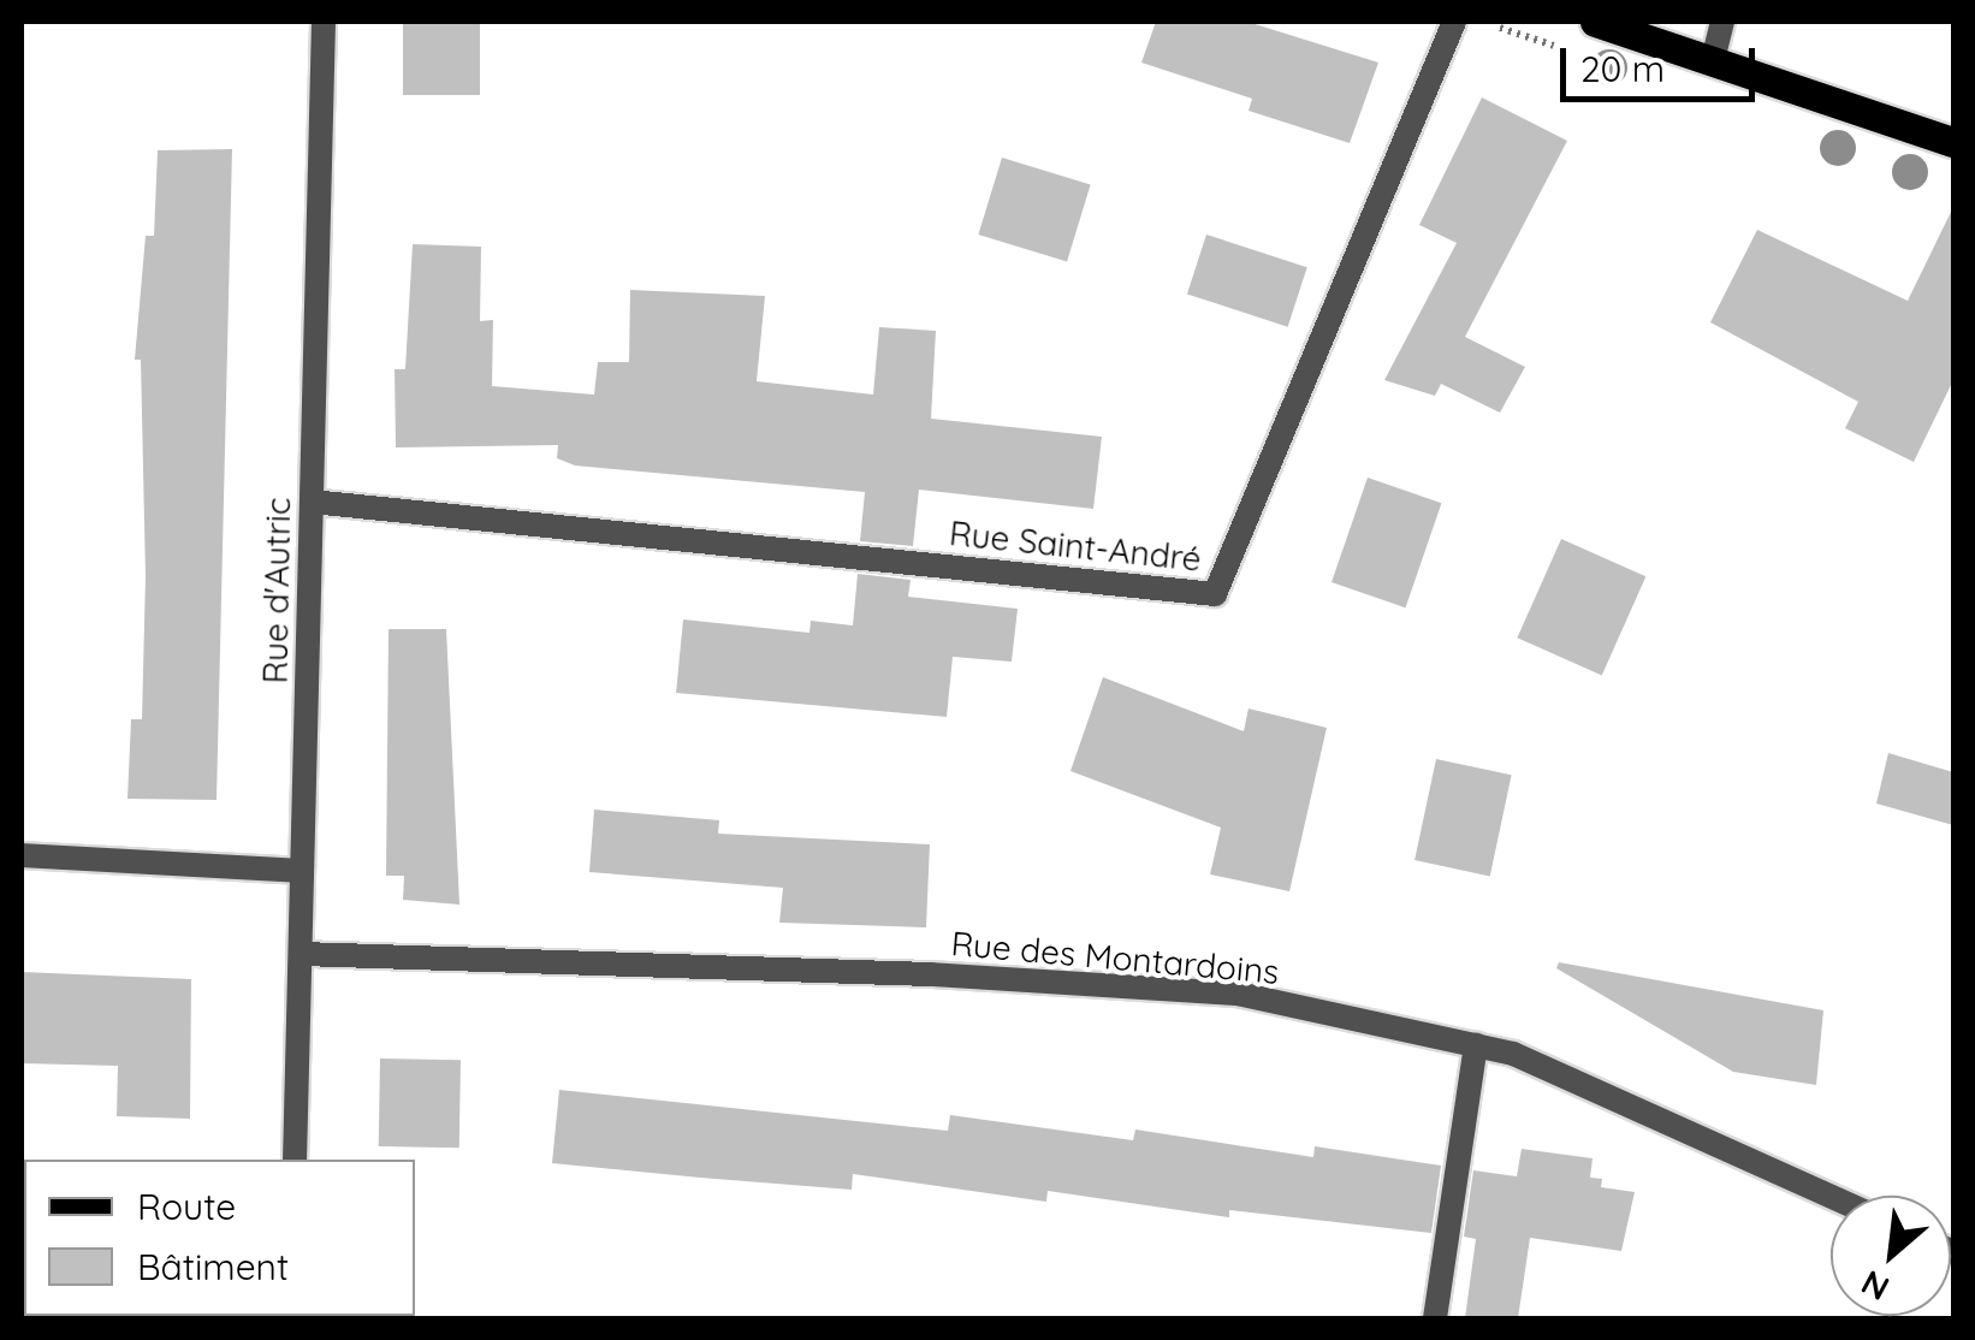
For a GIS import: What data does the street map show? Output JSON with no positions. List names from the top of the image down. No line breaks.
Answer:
{"streets":{"street":["Rue Saint-André","Rue d'Autric","Rue des Montardoins"]},"crossings":[["Rue Saint-André","Rue d'Autric"],["Rue d'Autric","Rue des Montardoins"]],"legend":["Route","Bâtiment"],"scale_bar":"20 m","north":"bottom left"}
